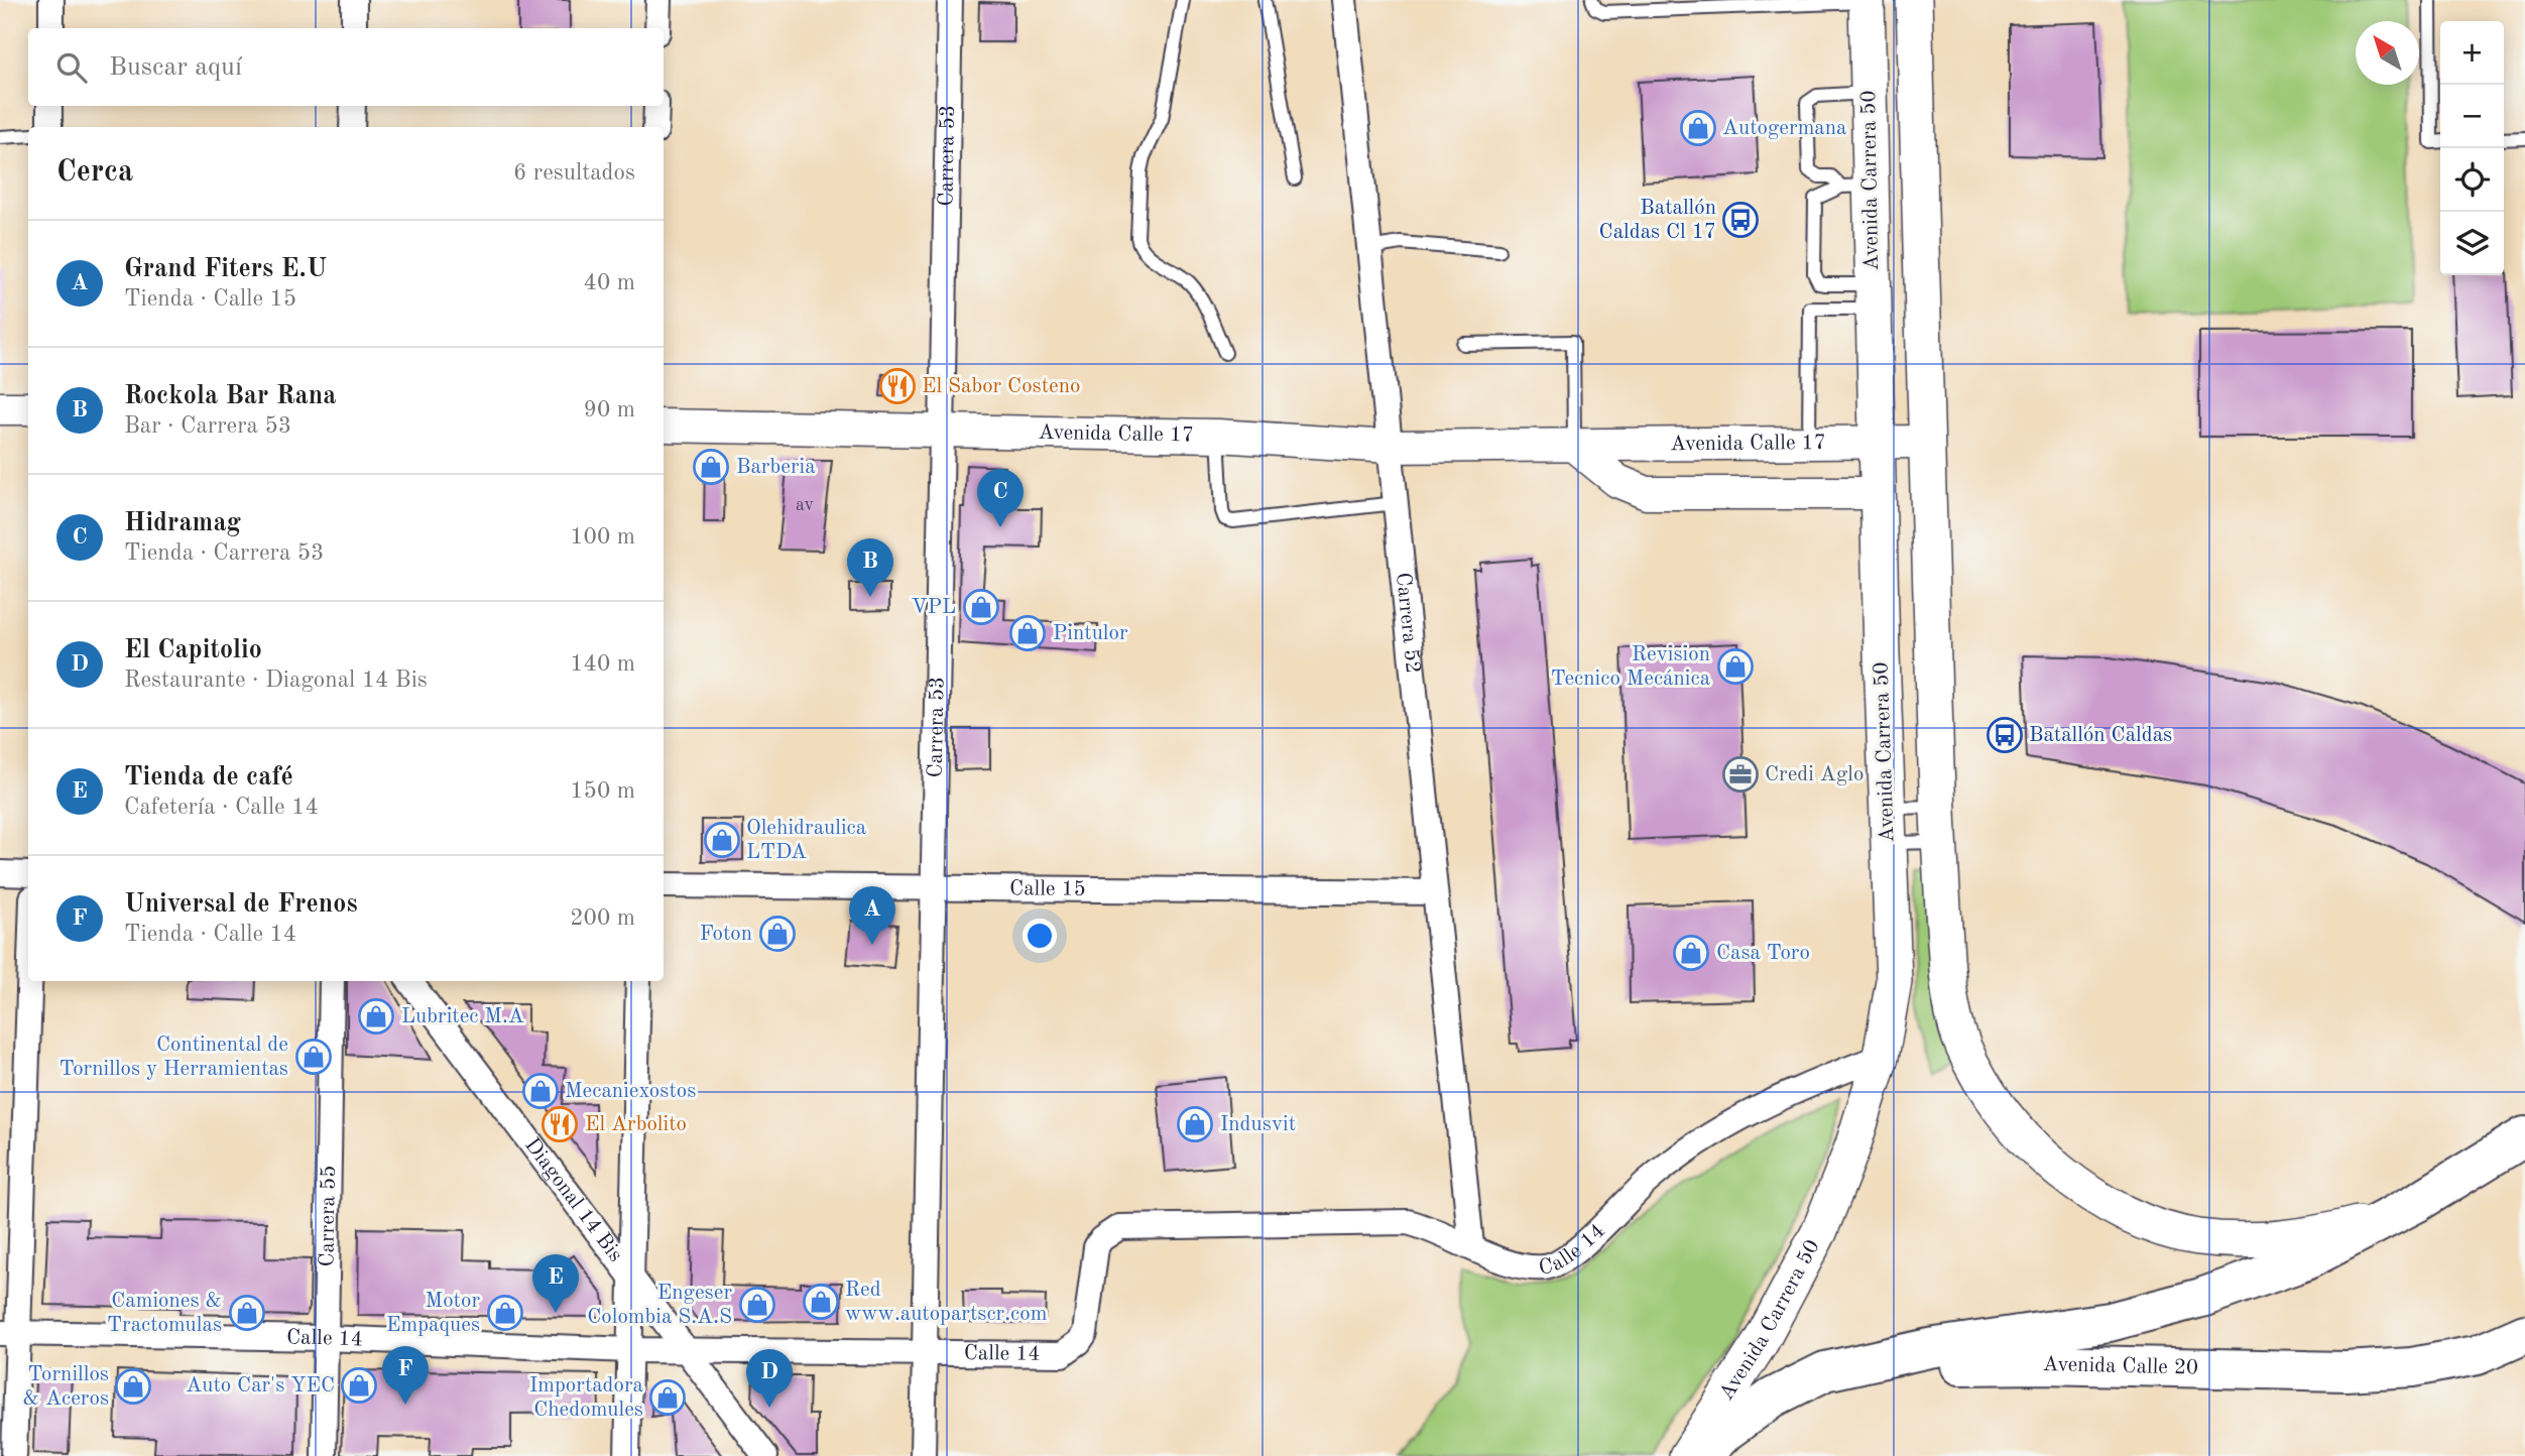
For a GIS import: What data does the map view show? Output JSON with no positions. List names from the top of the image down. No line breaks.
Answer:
{"streets":{"highway":["Avenida Calle 20"],"main road":["Avenida Carrera 50"],"street":["Carrera 53","Avenida Calle 17","Carrera 52","Calle 15","Diagonal 14 Bis","Carrera 55","Calle 14"]},"crossings":[["Carrera 53","Avenida Calle 17"],["Carrera 53","Calle 15"],["Carrera 53","Calle 14"],["Avenida Carrera 50","Avenida Calle 17"],["Avenida Carrera 50","Calle 14"],["Avenida Calle 17","Carrera 52"],["Carrera 52","Calle 15"],["Carrera 52","Calle 14"],["Diagonal 14 Bis","Calle 14"],["Carrera 55","Calle 14"]],"places":{"shop":["Autogermana","Barberia","VPL","Pintulor","Revision Tecnico Mecánica","Olehidraulica LTDA","Foton","Casa Toro","Lubritec M.A","Continental de Tornillos y Herramientas","Mecaniexostos","Indusvit","Red www.autopartscr.com","Engeser Colombia S.A.S","Camiones & Tractomulas","Motor Empaques","Auto Car's YEC","Tornillos & Aceros","Importadora Chedomules"],"bus stop":["Batallón Caldas Cl 17","Batallón Caldas"],"restaurant":["El Sabor Costeno","El Arbolito"],"office":["Credi Aglo"]},"house_numbers":["av"],"north":"top left","page":{"map_buttons":["+","−"],"search":"Buscar aquí","heading":["Cerca","6 resultados"],"list":[{"mark":"A","name":"Grand Fiters E.U","note":"Tienda · Calle 15","value":"40 m"},{"mark":"B","name":"Rockola Bar Rana","note":"Bar · Carrera 53","value":"90 m"},{"mark":"C","name":"Hidramag","note":"Tienda · Carrera 53","value":"100 m"},{"mark":"D","name":"El Capitolio","note":"Restaurante · Diagonal 14 Bis","value":"140 m"},{"mark":"E","name":"Tienda de café","note":"Cafetería · Calle 14","value":"150 m"},{"mark":"F","name":"Universal de Frenos","note":"Tienda · Calle 14","value":"200 m"}],"pins":["C","B","A","E","F","D"]}}
